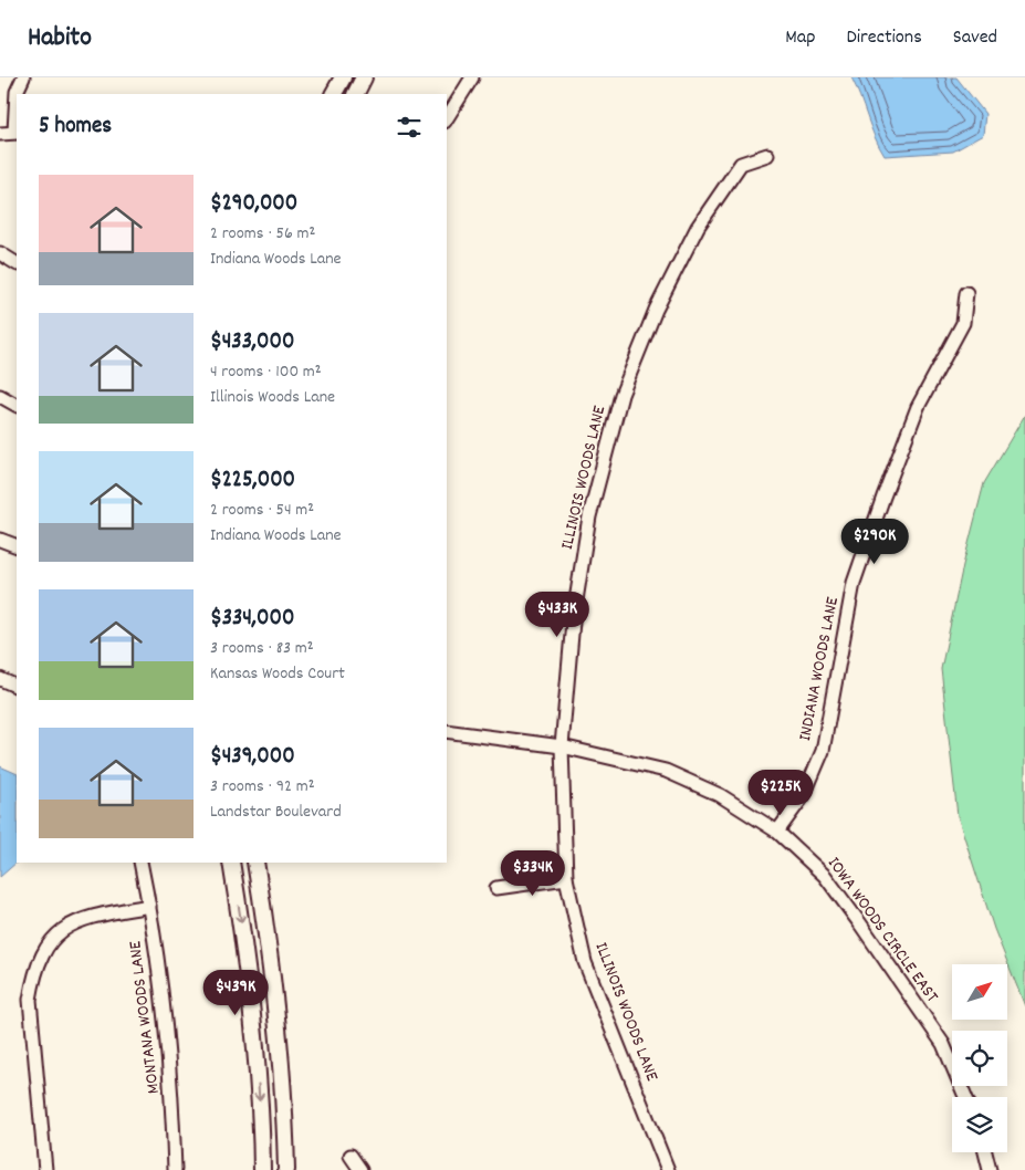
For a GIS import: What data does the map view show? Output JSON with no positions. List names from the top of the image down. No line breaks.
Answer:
{"streets":{"street":["ILLINOIS WOODS LANE","INDIANA WOODS LANE","IOWA WOODS CIRCLE EAST","MONTANA WOODS LANE"]},"crossings":[["ILLINOIS WOODS LANE","IOWA WOODS CIRCLE EAST"],["INDIANA WOODS LANE","IOWA WOODS CIRCLE EAST"]],"north":"top right","page":{"header":"Habito","nav":["Map","Directions","Saved"],"heading":"5 homes","list":[{"name":"$290,000","note":"2 rooms · 56 m² · Indiana Woods Lane"},{"name":"$433,000","note":"4 rooms · 100 m² · Illinois Woods Lane"},{"name":"$225,000","note":"2 rooms · 54 m² · Indiana Woods Lane"},{"name":"$334,000","note":"3 rooms · 83 m² · Kansas Woods Court"},{"name":"$439,000","note":"3 rooms · 92 m² · Landstar Boulevard"}],"price":["$290K","$433K","$225K","$334K","$439K"]}}
